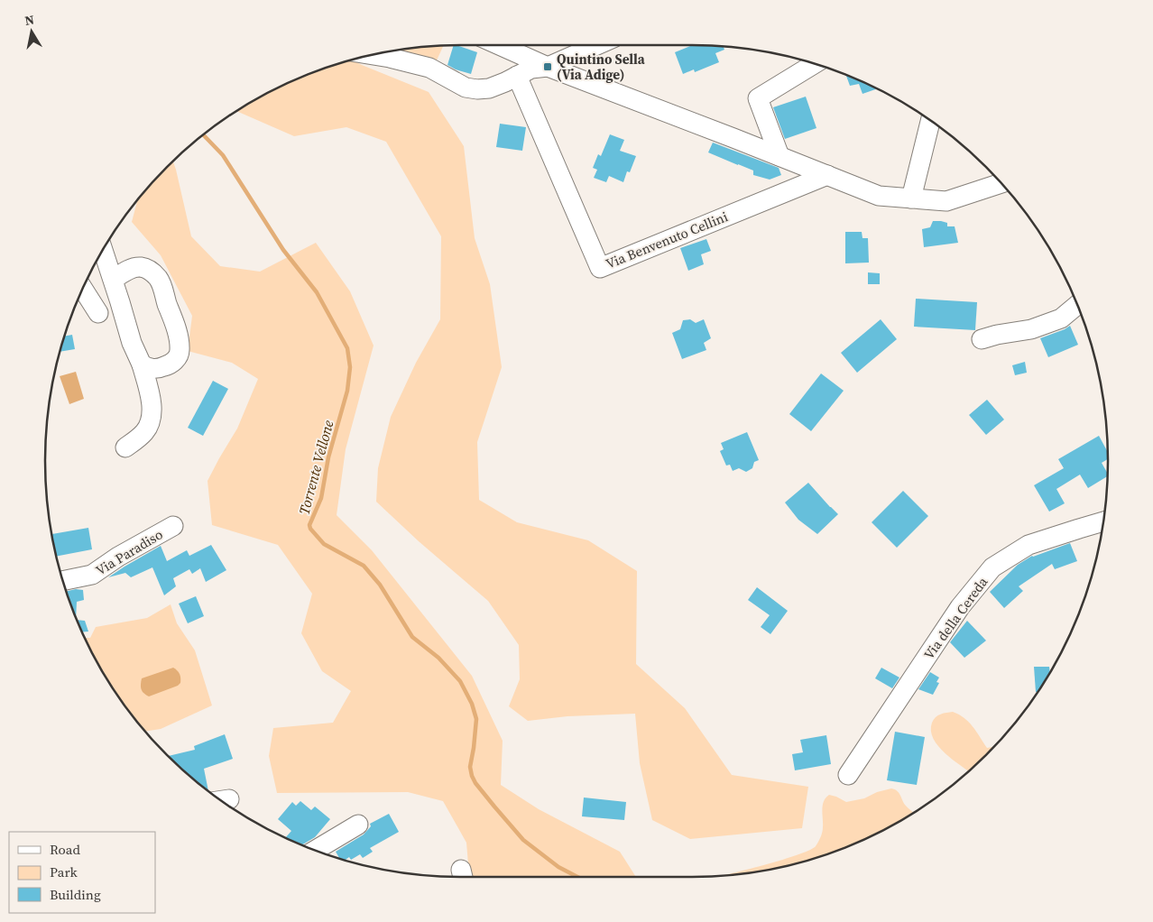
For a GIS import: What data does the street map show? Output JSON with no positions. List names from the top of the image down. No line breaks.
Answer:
{"streets":{"street":["Via Benvenuto Cellini","Via Paradiso","Via della Cereda"]},"water":["Torrente Vellone"],"places":{"transit":["Quintino Sella (Via Adige)"]},"legend":["Road","Park","Building"],"north":"top"}
